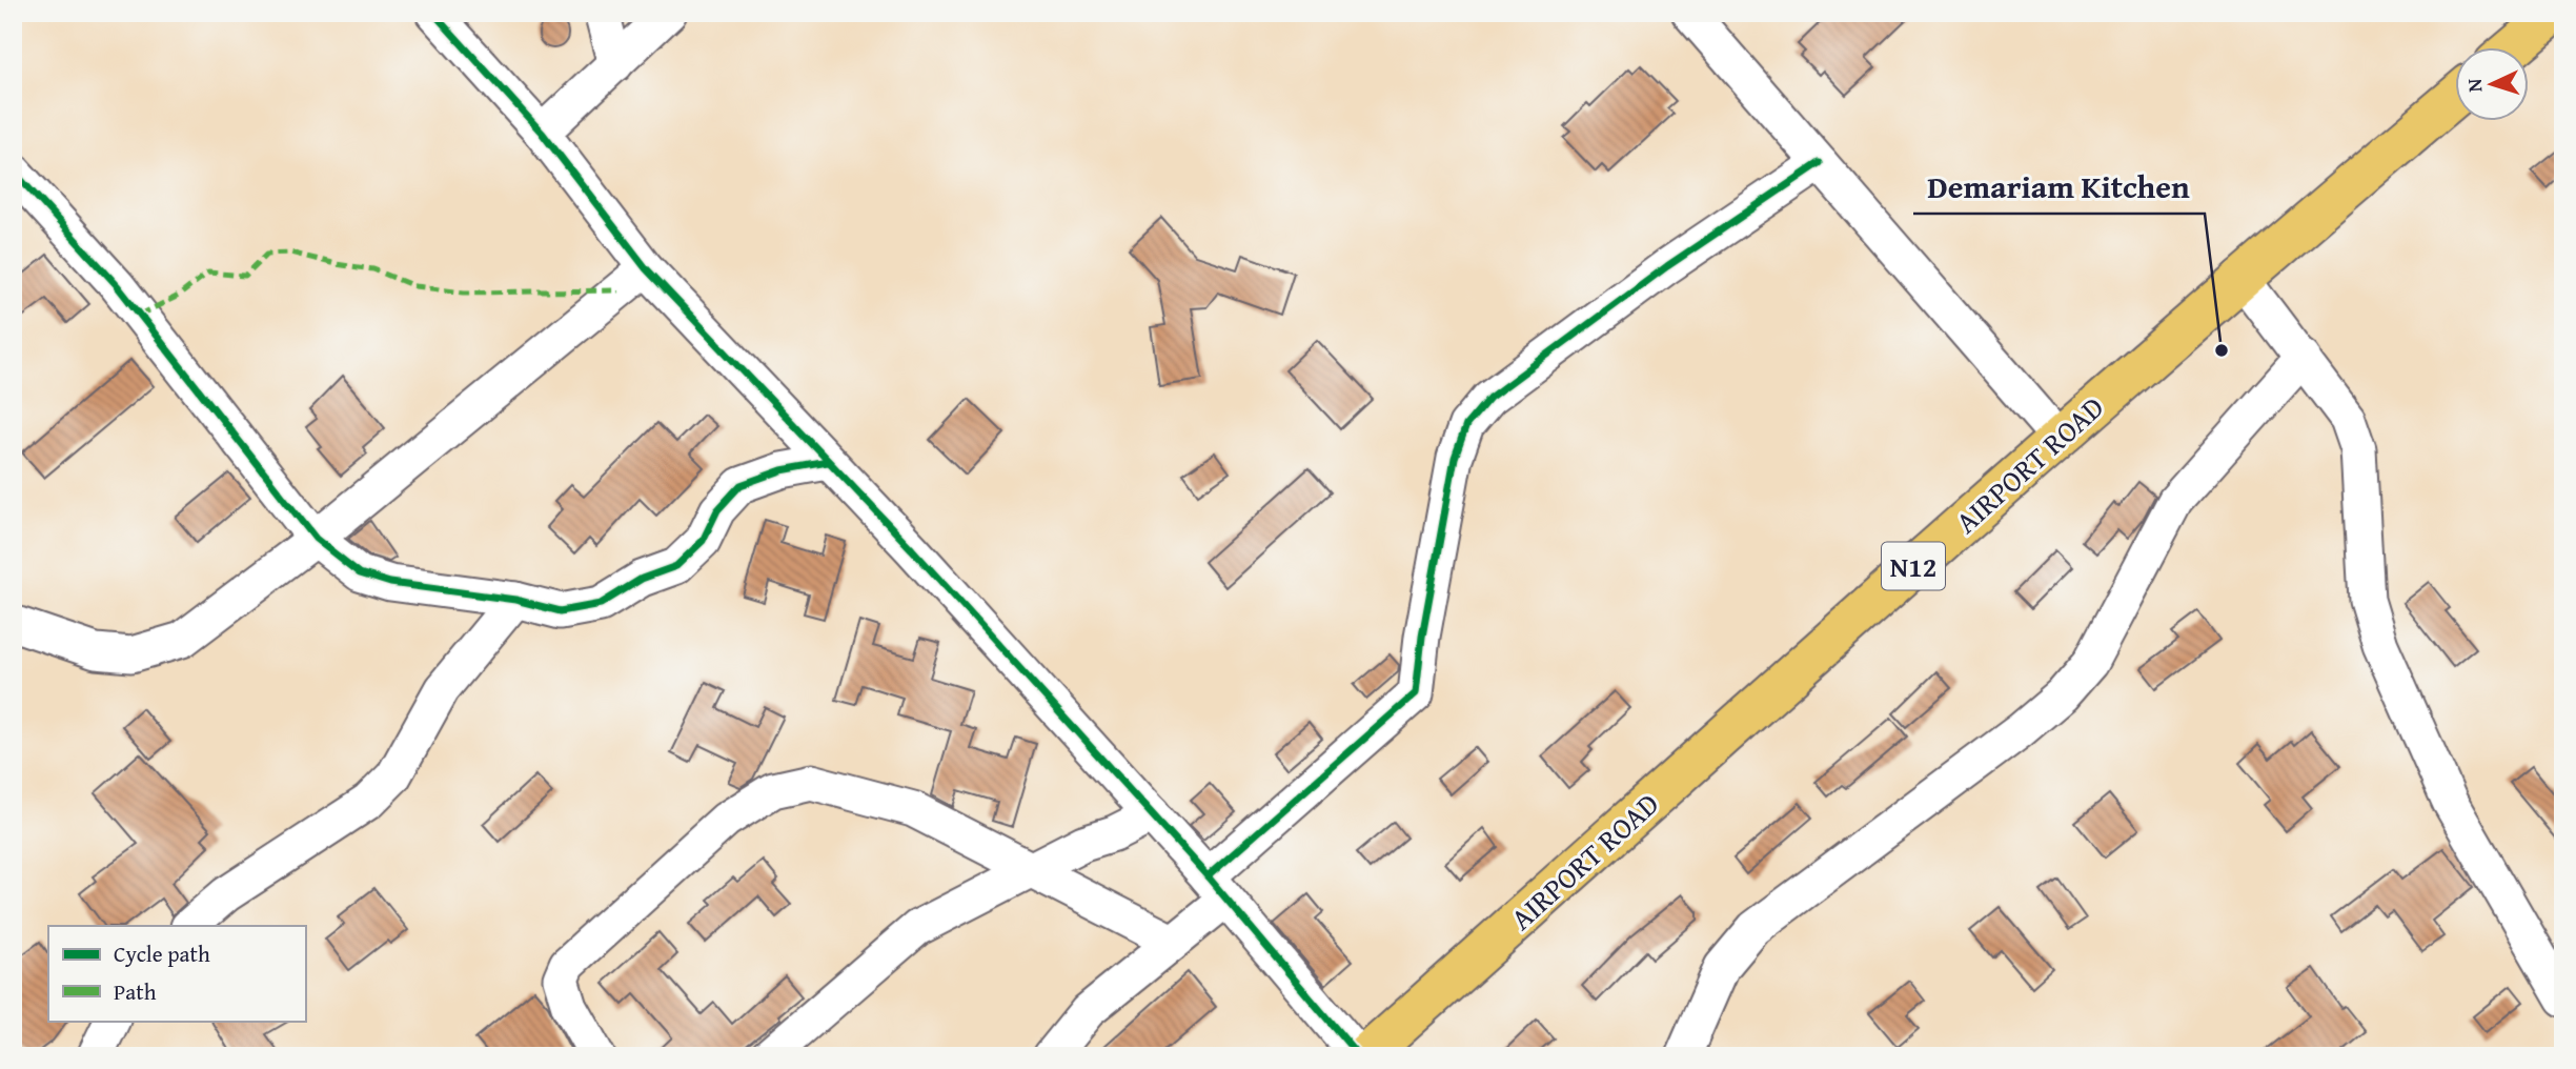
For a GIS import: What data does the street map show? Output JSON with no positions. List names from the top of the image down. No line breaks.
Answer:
{"streets":{"highway":["AIRPORT ROAD","N12"]},"places":["Demariam Kitchen"],"legend":["Cycle path","Path"],"north":"left"}
